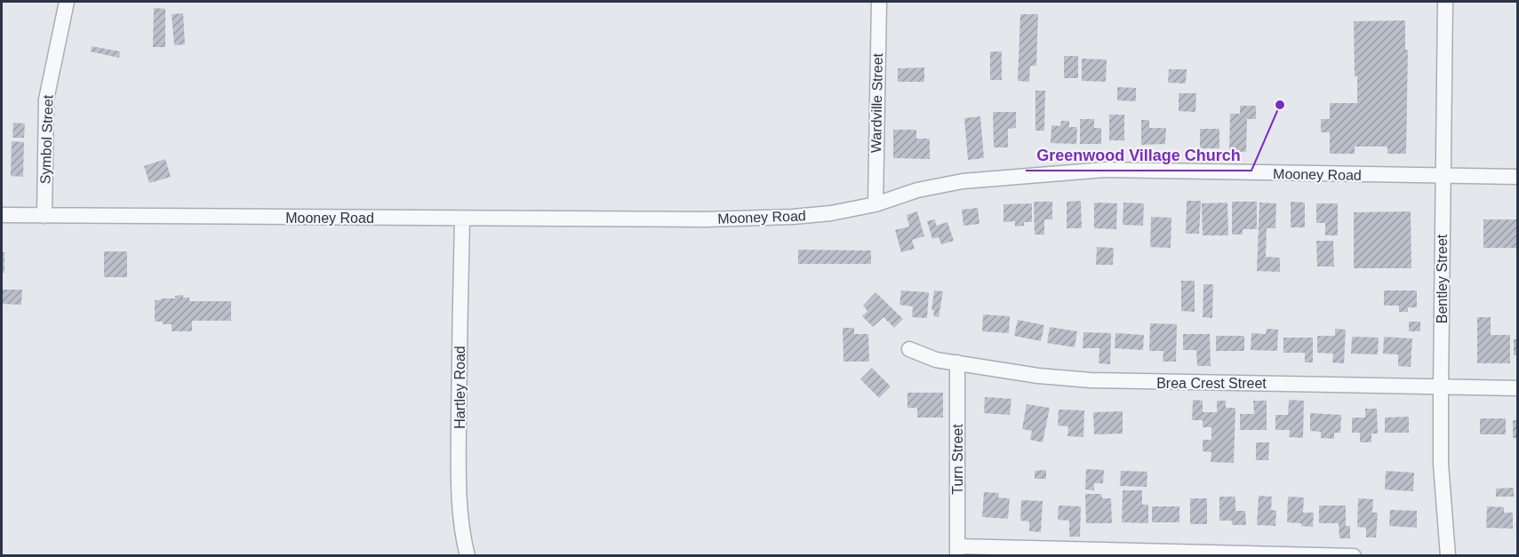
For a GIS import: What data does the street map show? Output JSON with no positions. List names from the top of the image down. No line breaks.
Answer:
{"streets":{"street":["Wardville Street","Symbol Street","Mooney Road","Bentley Street","Brea Crest Street","Hartley Road","Turn Street"]},"crossings":[["Wardville Street","Mooney Road"],["Symbol Street","Mooney Road"],["Mooney Road","Bentley Street"],["Mooney Road","Hartley Road"],["Bentley Street","Brea Crest Street"],["Brea Crest Street","Turn Street"]],"places":["Greenwood Village Church"]}
